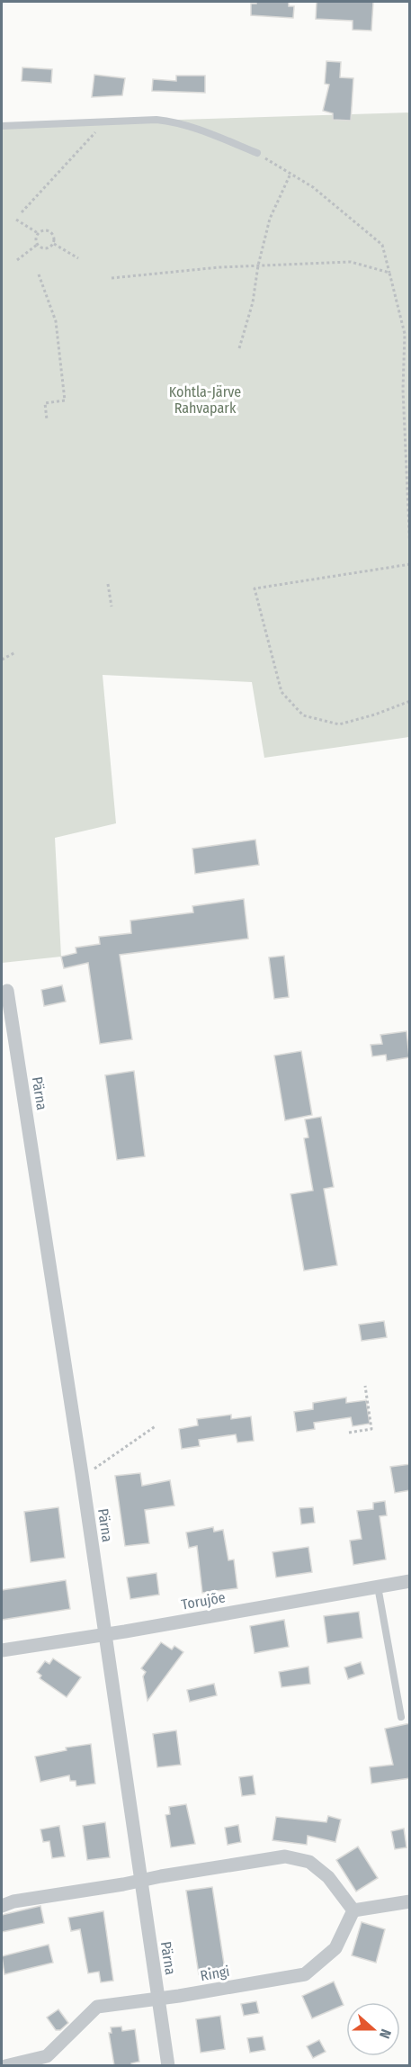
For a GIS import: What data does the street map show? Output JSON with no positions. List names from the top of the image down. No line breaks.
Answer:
{"streets":{"street":["Pärna","Torujõe","Ringi"]},"crossings":[["Pärna","Torujõe"],["Pärna","Ringi"]],"parks":["Kohtla-Järve Rahvapark"],"north":"right"}
